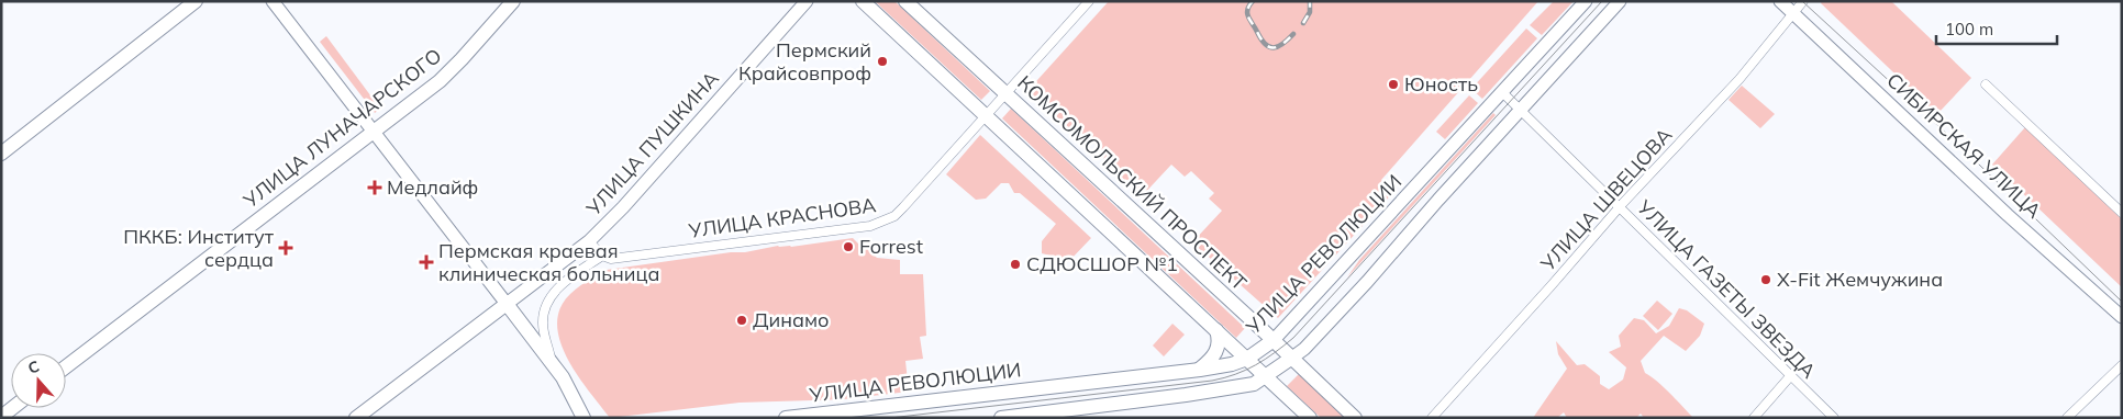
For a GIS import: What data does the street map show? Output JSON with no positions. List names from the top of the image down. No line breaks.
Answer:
{"streets":{"main road":["УЛИЦА ЛУНАЧАРСКОГО","УЛИЦА ПУШКИНА","СИБИРСКАЯ УЛИЦА","КОМСОМОЛЬСКИЙ ПРОСПЕКТ","УЛИЦА РЕВОЛЮЦИИ"],"street":["УЛИЦА ШВЕЦОВА","УЛИЦА КРАСНОВА","УЛИЦА ГАЗЕТЫ ЗВЕЗДА"]},"crossings":[["СИБИРСКАЯ УЛИЦА","УЛИЦА ШВЕЦОВА"],["КОМСОМОЛЬСКИЙ ПРОСПЕКТ","УЛИЦА КРАСНОВА"],["КОМСОМОЛЬСКИЙ ПРОСПЕКТ","УЛИЦА РЕВОЛЮЦИИ"],["УЛИЦА ШВЕЦОВА","УЛИЦА ГАЗЕТЫ ЗВЕЗДА"],["УЛИЦА РЕВОЛЮЦИИ","УЛИЦА ГАЗЕТЫ ЗВЕЗДА"]],"places":{"other":["Пермский Крайсовпроф","Юность","Forrest","СДЮСШОР №1","X-Fit Жемчужина","Динамо"],"health":["Медлайф","ПККБ: Институт сердца","Пермская краевая клиническая больница"]},"scale_bar":"100 m","north":"top"}
